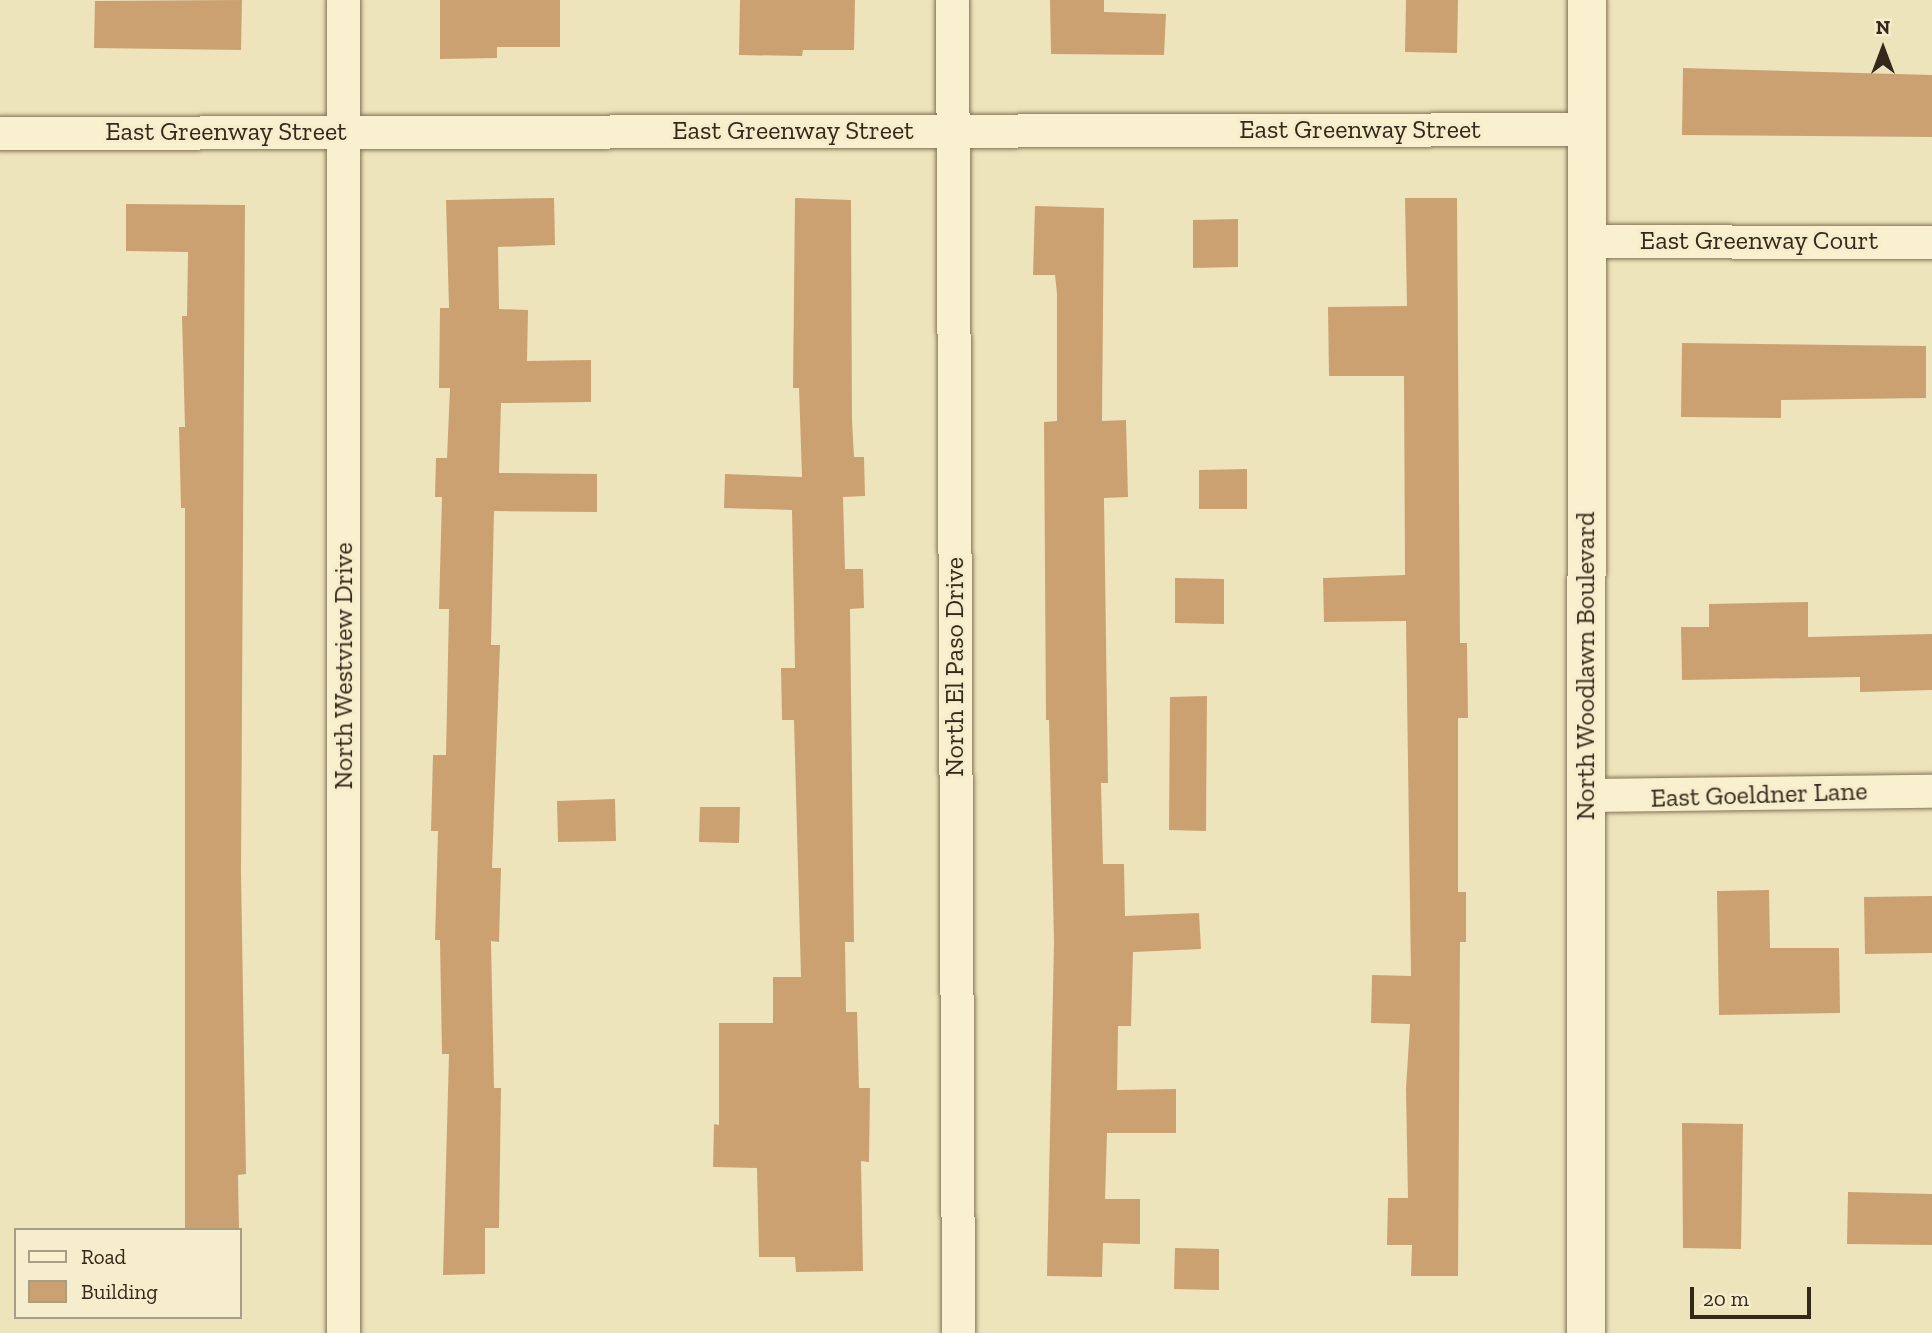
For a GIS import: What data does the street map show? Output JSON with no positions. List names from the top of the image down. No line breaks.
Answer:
{"streets":{"street":["East Greenway Street","East Greenway Court","North Westview Drive","North Woodlawn Boulevard","North El Paso Drive","East Goeldner Lane"]},"crossings":[["East Greenway Street","North Westview Drive"],["East Greenway Street","North Woodlawn Boulevard"],["East Greenway Street","North El Paso Drive"],["East Greenway Court","North Woodlawn Boulevard"],["North Woodlawn Boulevard","East Goeldner Lane"]],"legend":["Road","Building"],"scale_bar":"20 m","north":"top"}
